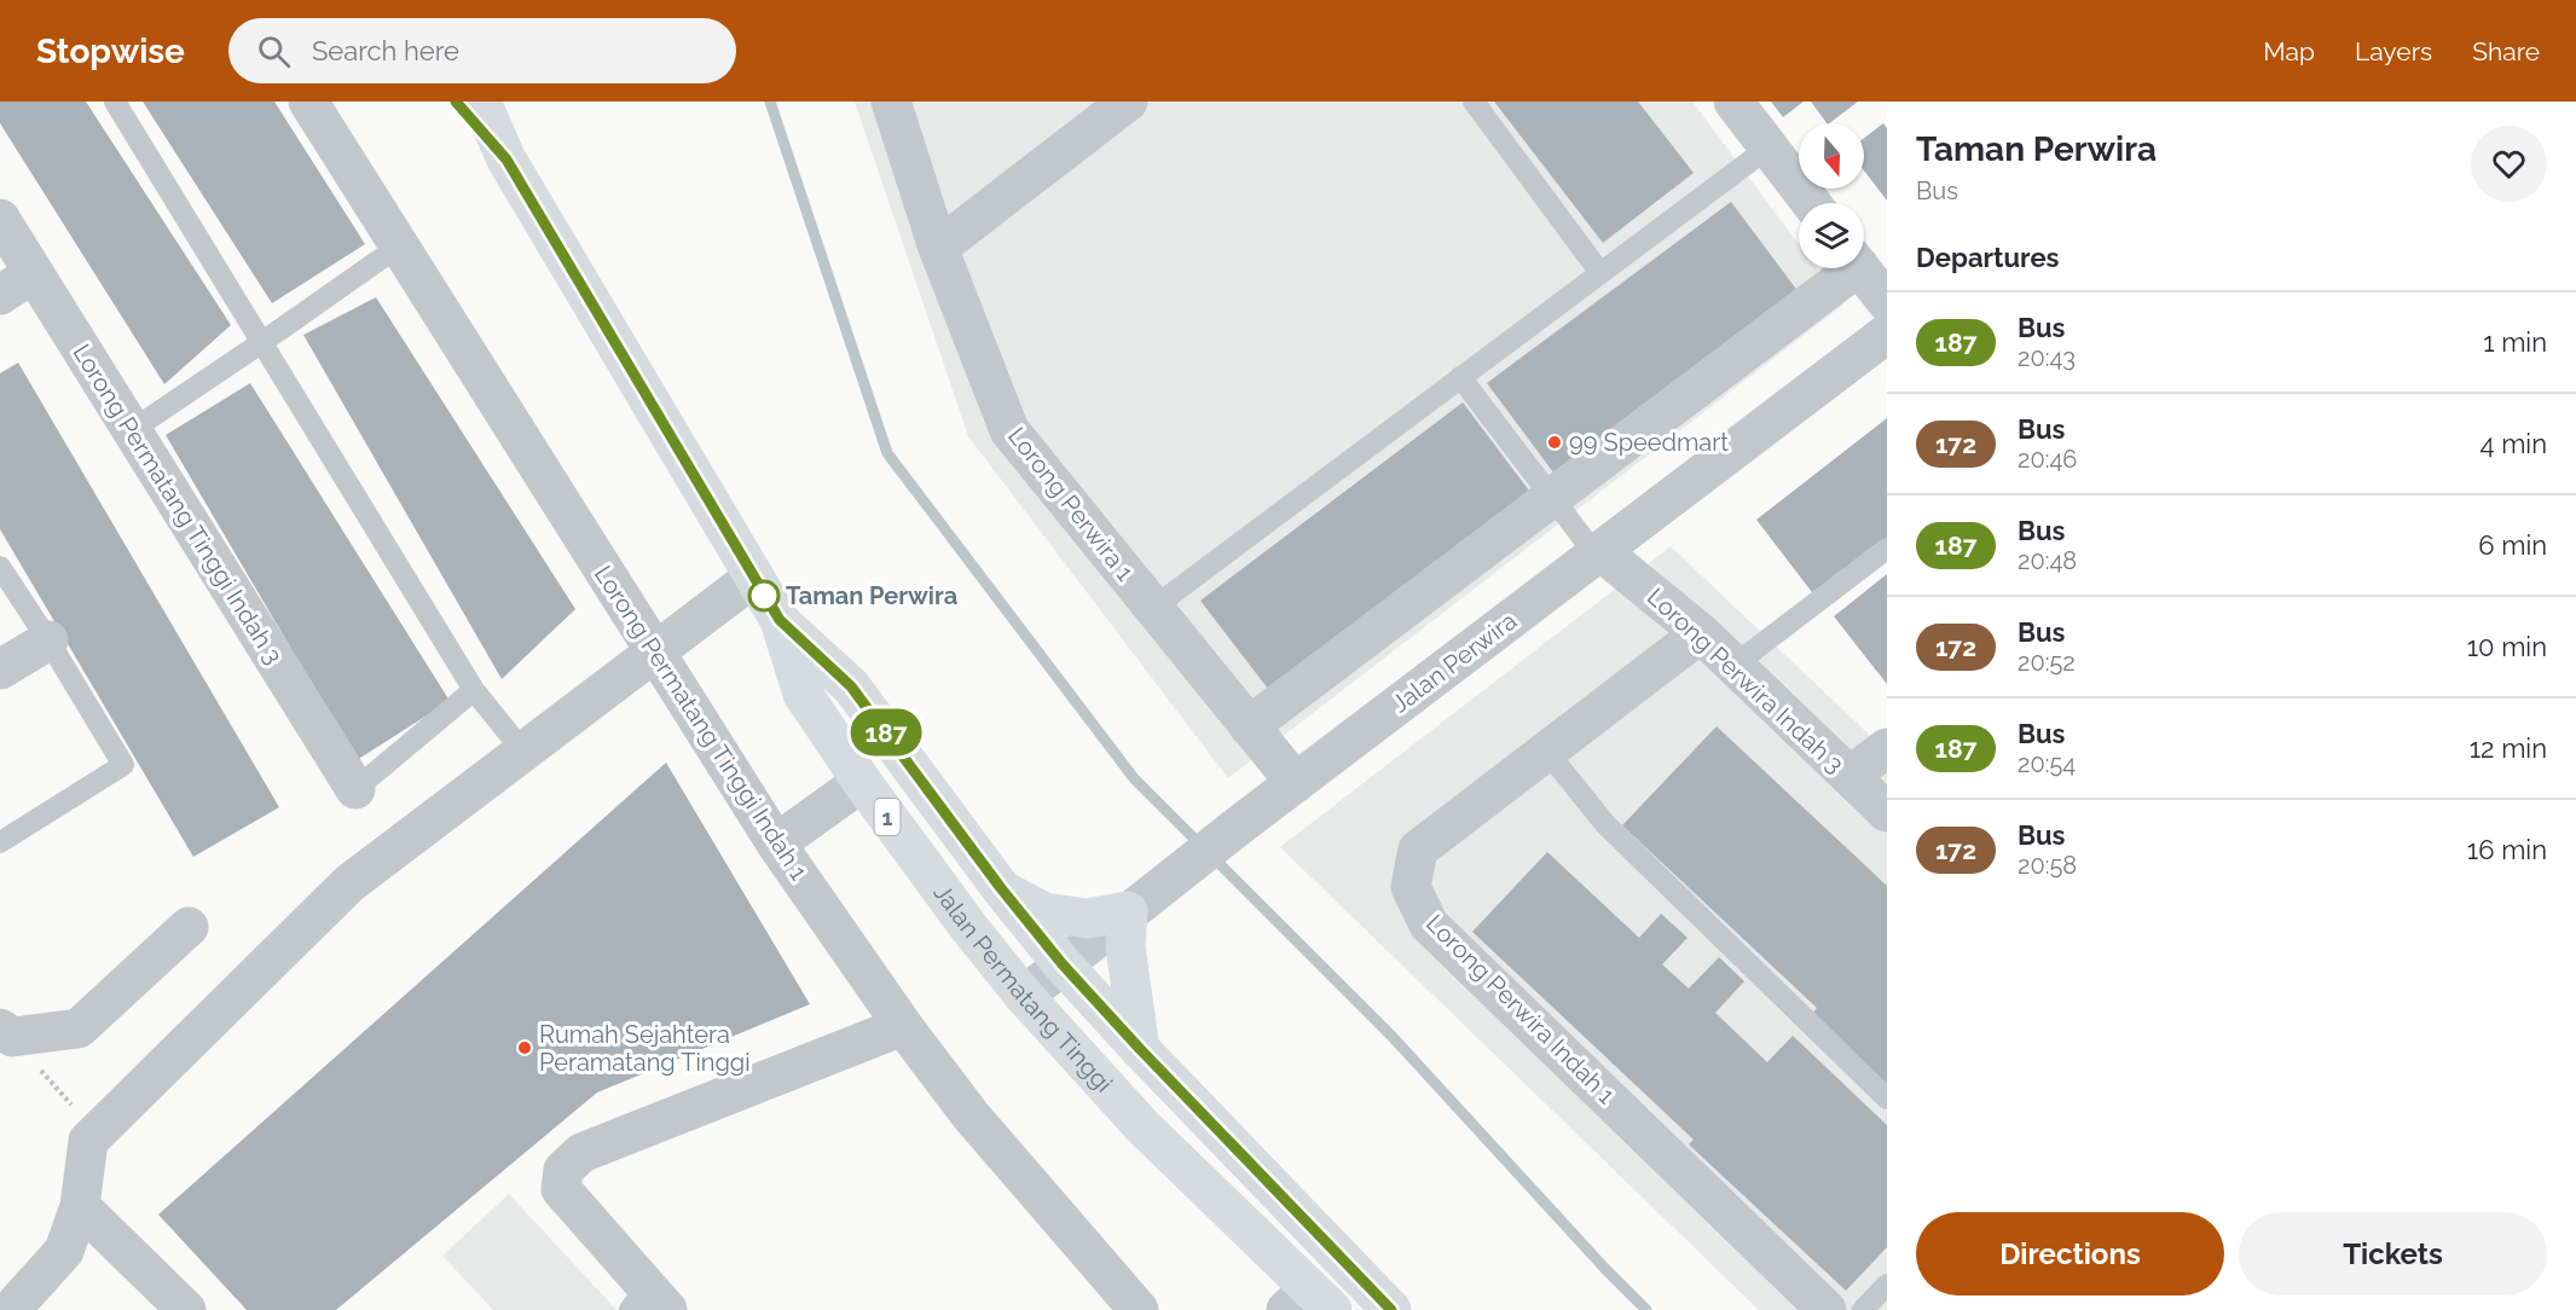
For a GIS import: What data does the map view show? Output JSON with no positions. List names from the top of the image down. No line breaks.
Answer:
{"streets":{"highway":["1","Jalan Permatang Tinggi"],"street":["Lorong Permatang Tinggi Indah 3","Lorong Perwira 1","Jalan Perwira","Lorong Perwira Indah 3","Lorong Permatang Tinggi Indah 1","Lorong Perwira Indah 1"]},"crossings":[["Lorong Perwira 1","Jalan Perwira"],["Jalan Perwira","Lorong Perwira Indah 3"],["Jalan Perwira","Jalan Permatang Tinggi"],["Lorong Perwira Indah 3","Lorong Perwira Indah 1"]],"places":["99 Speedmart","Taman Perwira","Rumah Sejahtera Peramatang Tinggi"],"lines":["bus line 187"],"north":"bottom","page":{"header":"Stopwise","search":"Search here","nav":["Map","Layers","Share"],"on_map":"187","heading":[["Taman Perwira","Bus"],"Departures"],"list":[{"mark":"187","name":"Bus","note":"20:43","value":"1 min"},{"mark":"172","name":"Bus","note":"20:46","value":"4 min"},{"mark":"187","name":"Bus","note":"20:48","value":"6 min"},{"mark":"172","name":"Bus","note":"20:52","value":"10 min"},{"mark":"187","name":"Bus","note":"20:54","value":"12 min"},{"mark":"172","name":"Bus","note":"20:58","value":"16 min"}],"buttons":["Directions","Tickets"]}}
